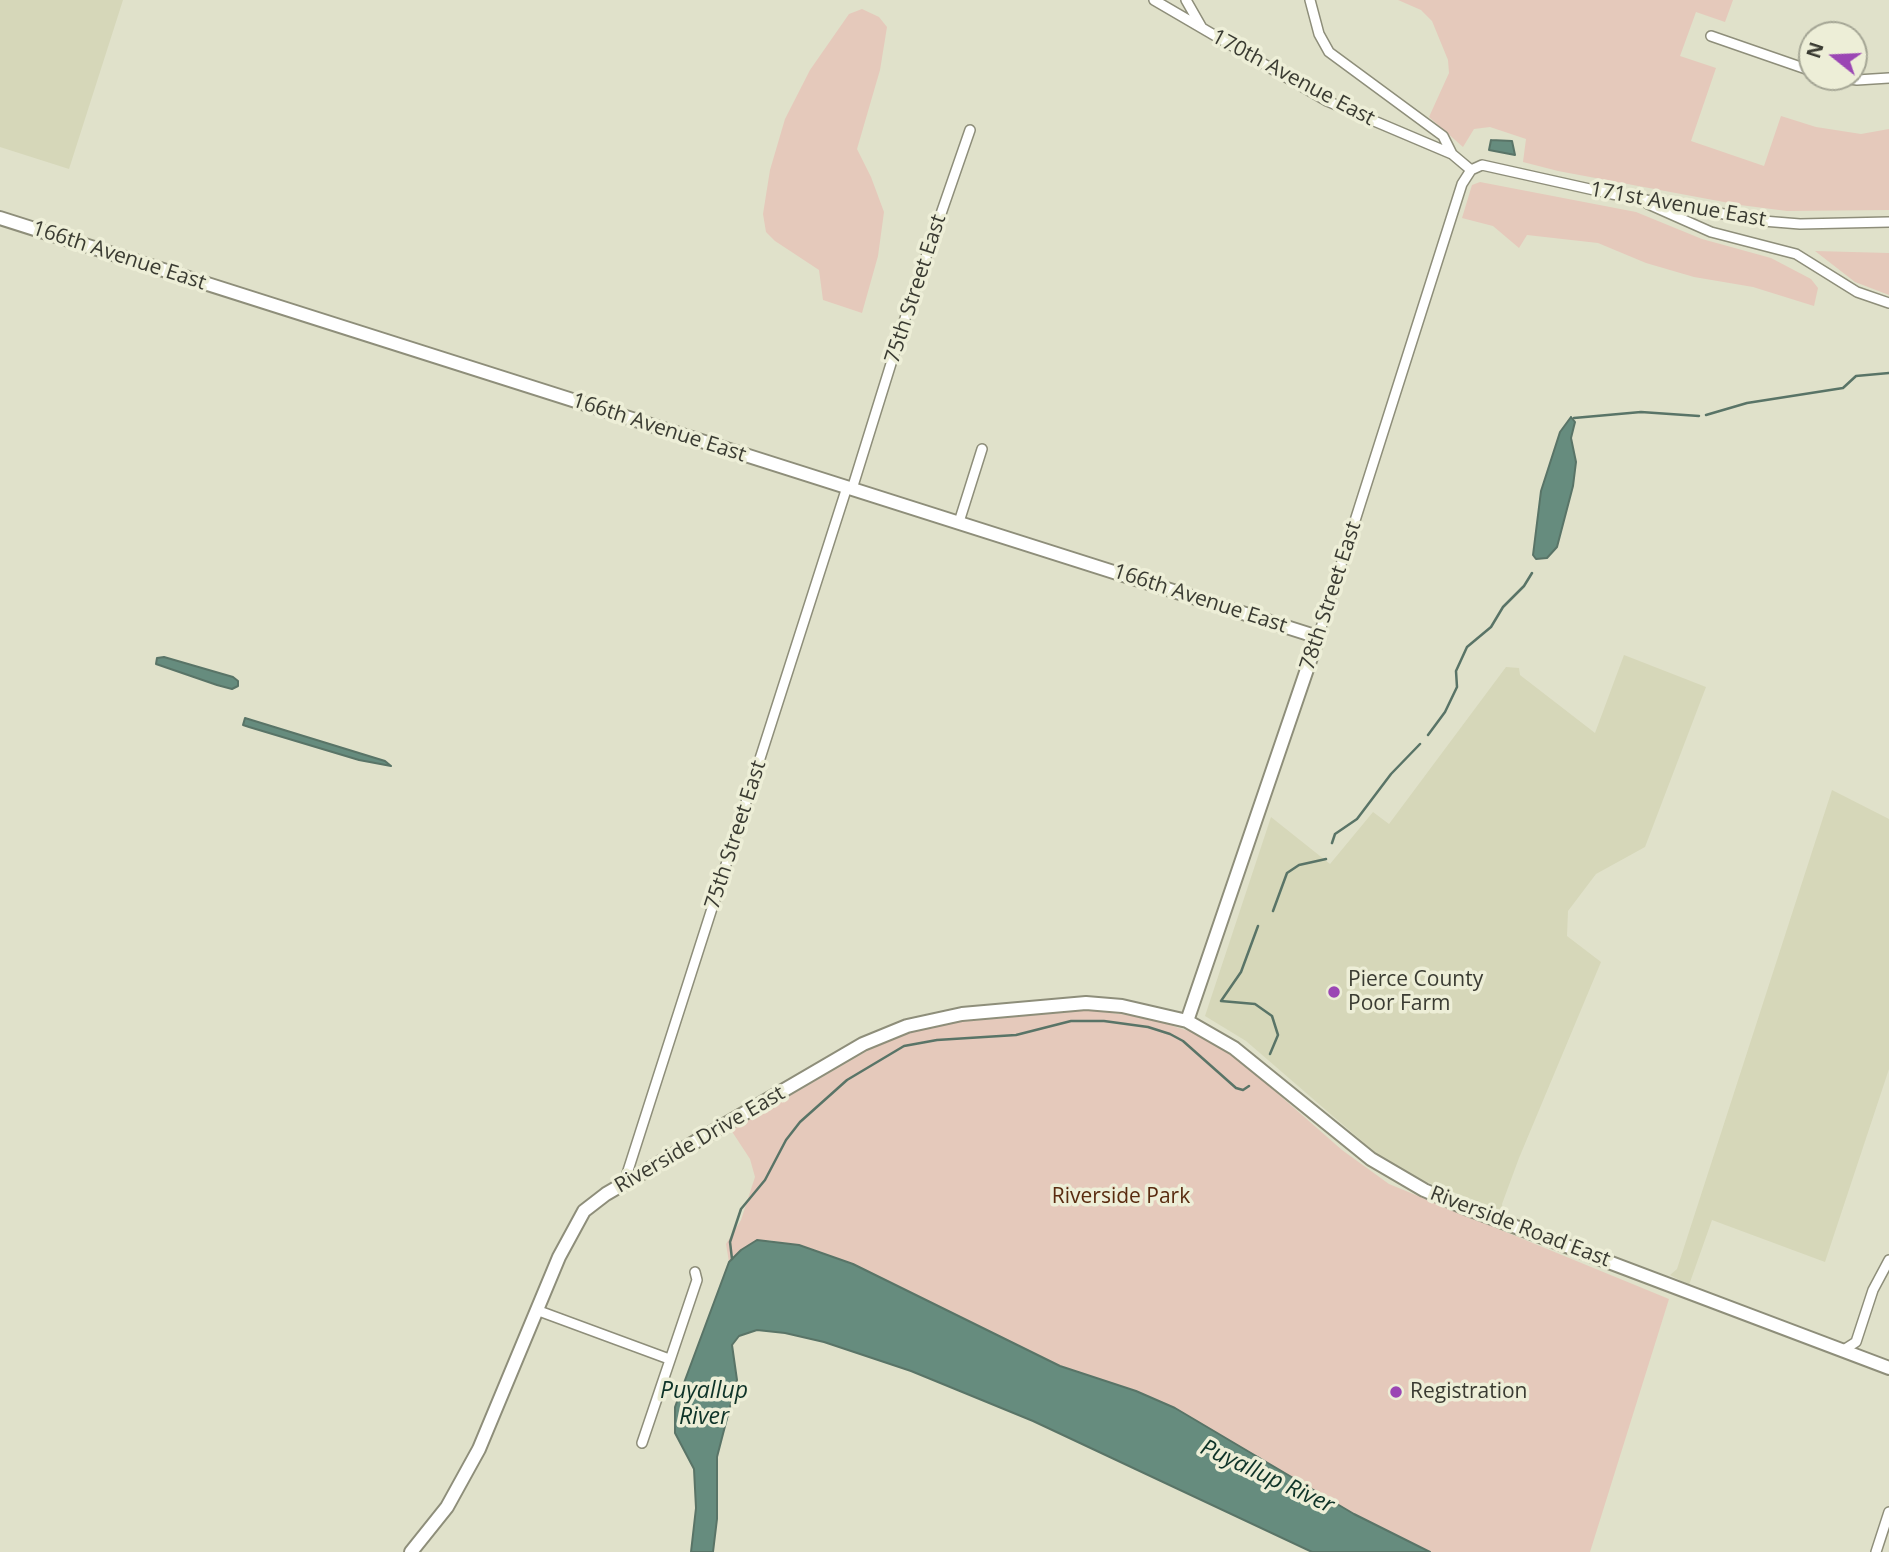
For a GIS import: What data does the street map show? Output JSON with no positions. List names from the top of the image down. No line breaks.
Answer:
{"streets":{"street":["170th Avenue East","171st Avenue East","166th Avenue East","75th Street East","78th Street East","Riverside Drive East","Riverside Road East"]},"crossings":[["170th Avenue East","171st Avenue East"],["170th Avenue East","78th Street East"],["171st Avenue East","78th Street East"],["166th Avenue East","75th Street East"],["166th Avenue East","78th Street East"],["75th Street East","Riverside Drive East"],["78th Street East","Riverside Drive East"],["78th Street East","Riverside Road East"],["Riverside Drive East","Riverside Road East"]],"water":["Puyallup River"],"parks":["Riverside Park"],"places":["Pierce County Poor Farm","Registration"],"north":"left"}
